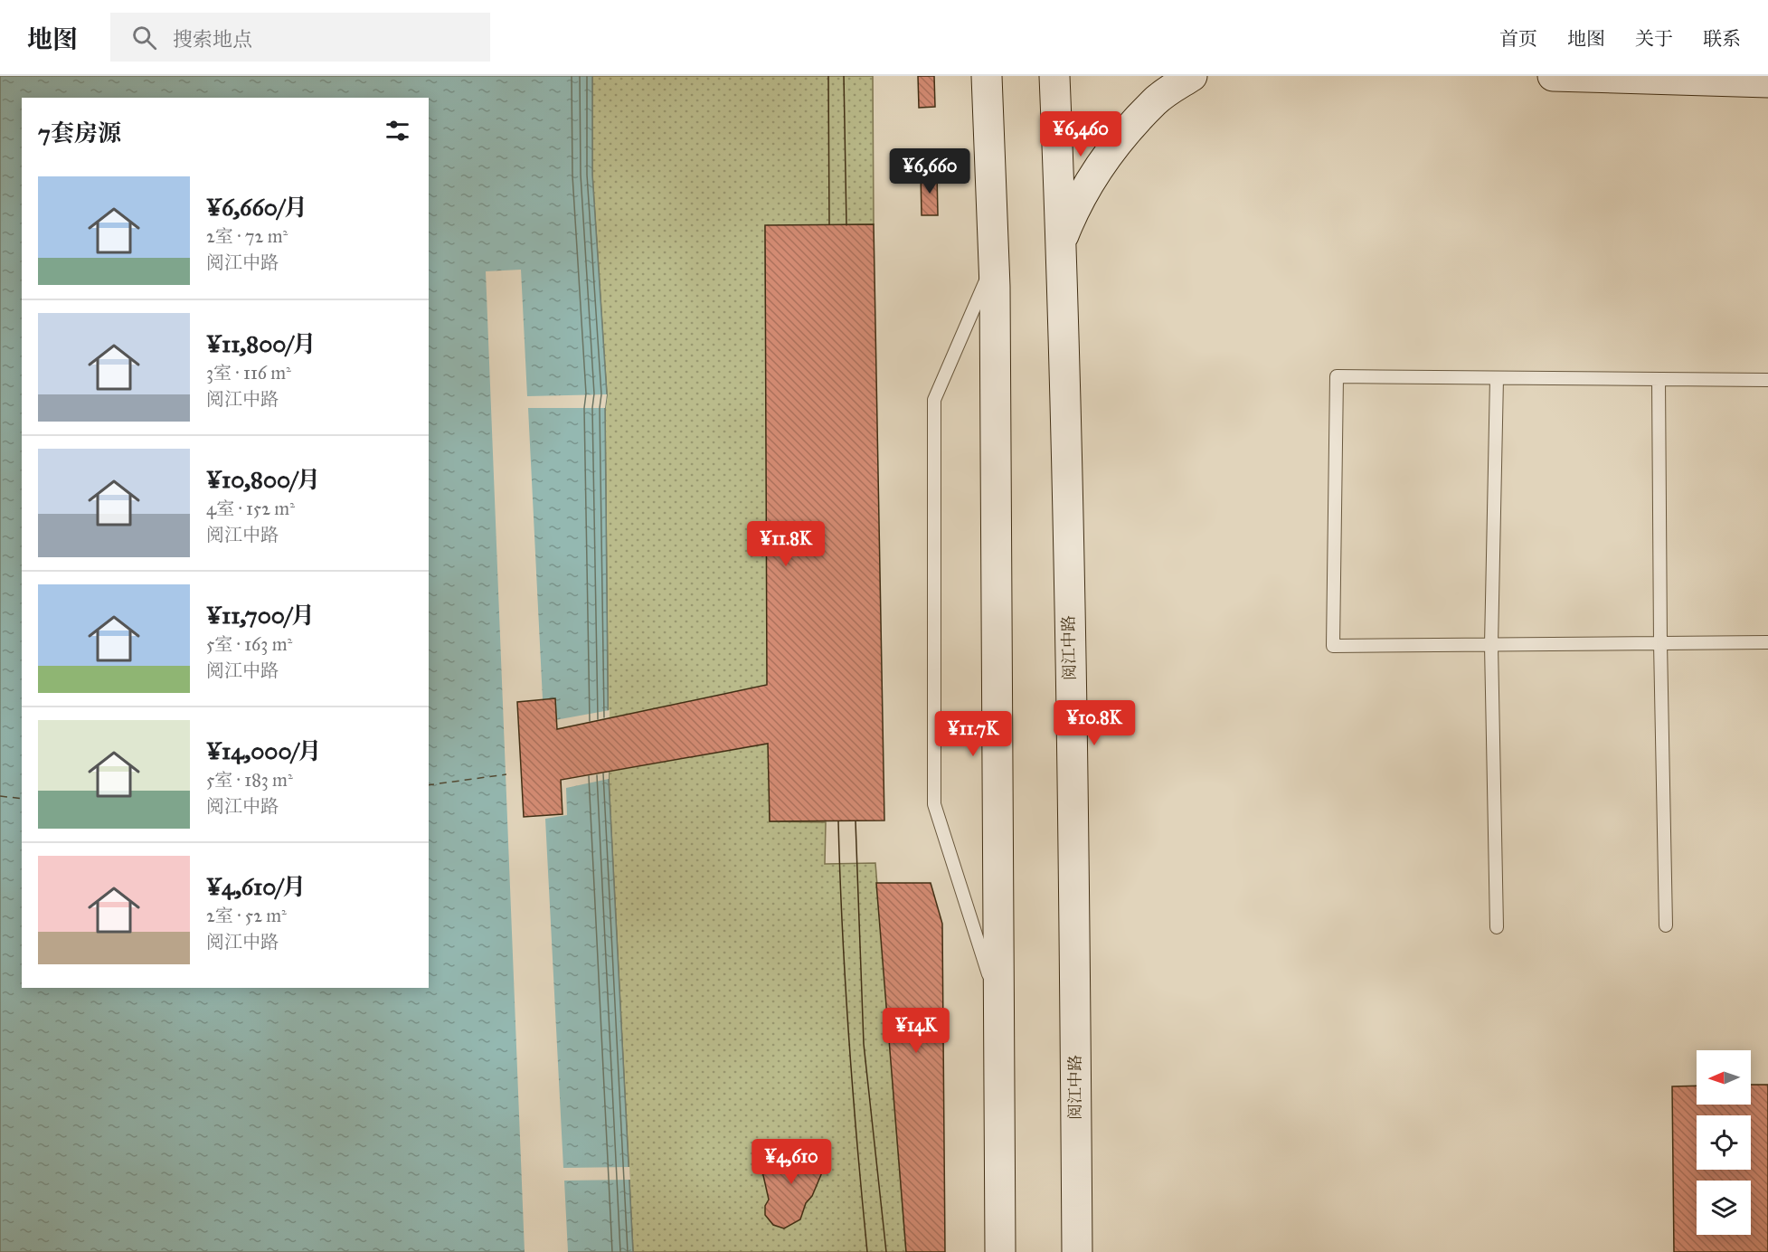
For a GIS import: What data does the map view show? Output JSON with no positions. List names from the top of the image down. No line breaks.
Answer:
{"streets":{"main road":["阅江中路"]},"north":"left","page":{"header":"地图","search":"搜索地点","nav":["首页","地图","关于","联系"],"heading":"7套房源","price":["¥6,460","¥6,660","¥11.8K","¥10.8K","¥11.7K","¥14K","¥4,610"],"list":[{"name":"¥6,660/月","note":"2室 · 72 m² · 阅江中路"},{"name":"¥11,800/月","note":"3室 · 116 m² · 阅江中路"},{"name":"¥10,800/月","note":"4室 · 152 m² · 阅江中路"},{"name":"¥11,700/月","note":"5室 · 163 m² · 阅江中路"},{"name":"¥14,000/月","note":"5室 · 183 m² · 阅江中路"},{"name":"¥4,610/月","note":"2室 · 52 m² · 阅江中路"}]}}
